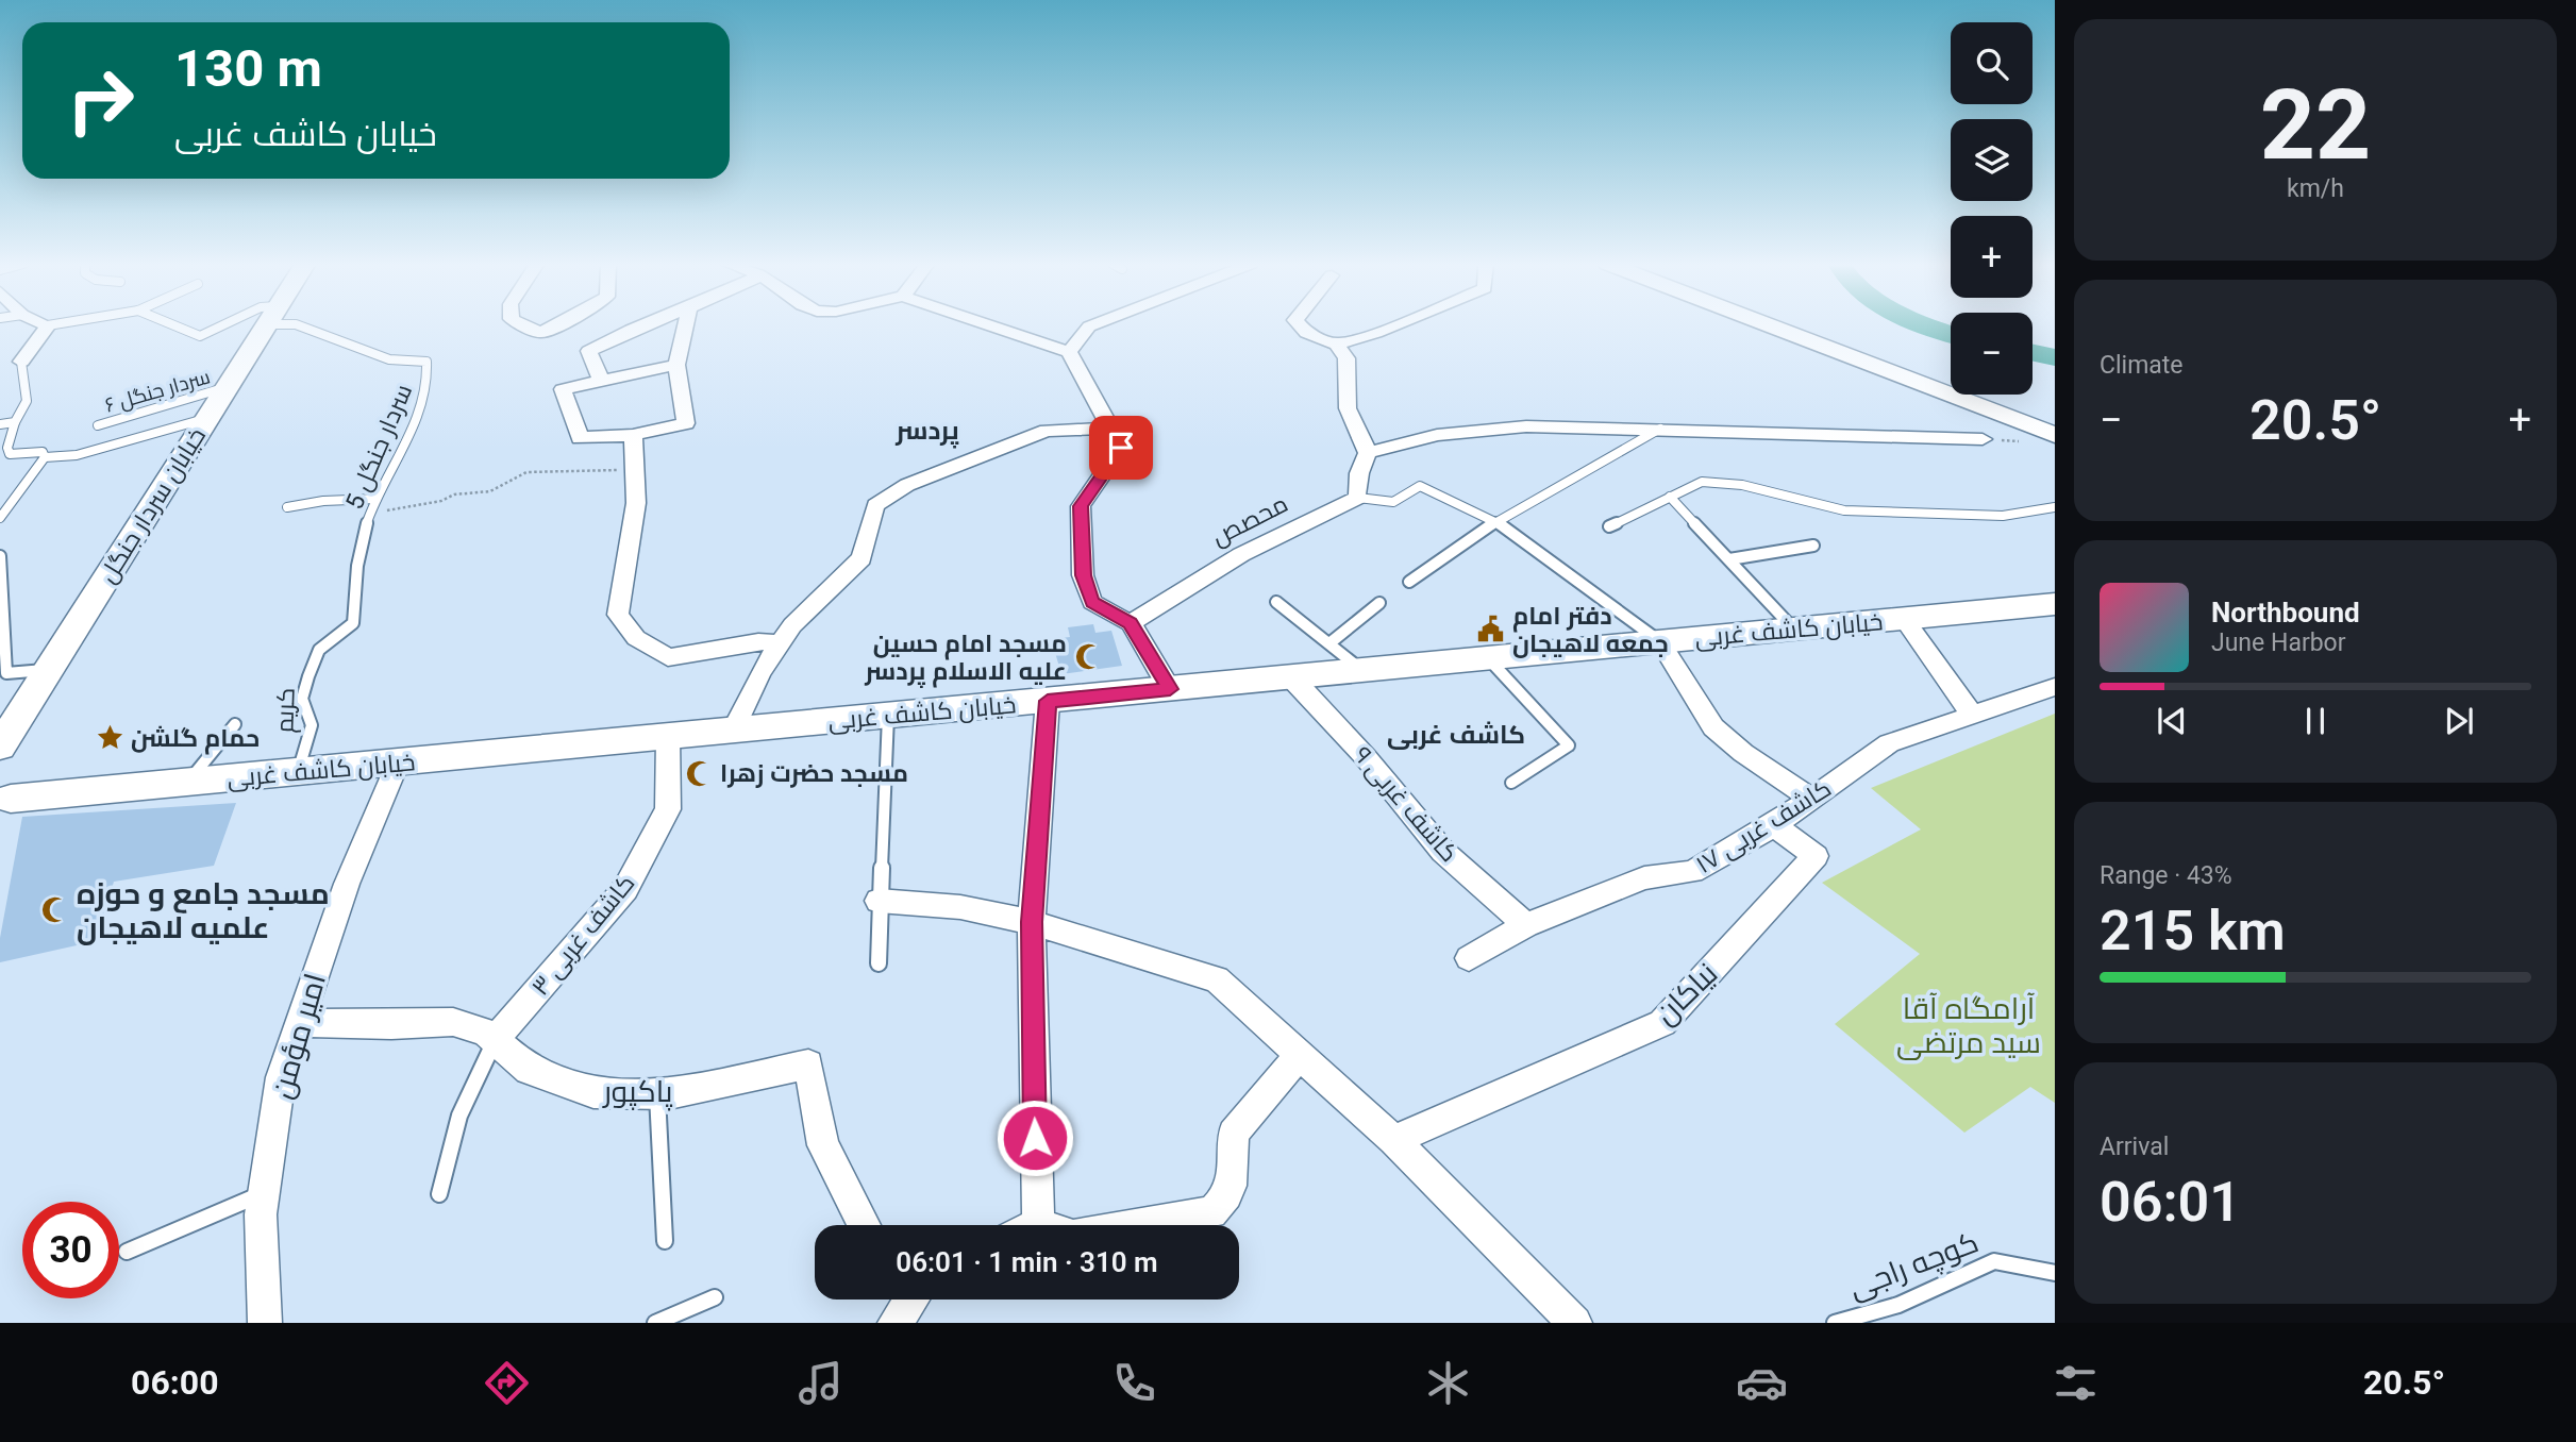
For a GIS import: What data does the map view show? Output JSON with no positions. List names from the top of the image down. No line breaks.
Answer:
{"streets":{"main road":["خیابان سردار جنگل","خیابان کاشف غربی"],"street":["محصص","کاشف غربی ۹","کاشف غربی ۱۷","کاشف غربی ۳","نیاکان","امیر مؤمن","پاکپور"],"lane":["سردار جنگل ۶","سردار جنگل 5","کریم","کوچه راجی"]},"crossings":[["سردار جنگل ۶","خیابان سردار جنگل"],["سردار جنگل 5","کریم"],["خیابان کاشف غربی","کریم"],["خیابان کاشف غربی","کاشف غربی ۹"],["خیابان کاشف غربی","کاشف غربی ۳"],["خیابان کاشف غربی","امیر مؤمن"],["کاشف غربی ۹","کاشف غربی ۱۷"],["کاشف غربی ۱۷","نیاکان"],["کاشف غربی ۳","پاکپور"],["امیر مؤمن","پاکپور"]],"districts":["پردسر","کاشف غربی"],"parks":["آرامگاه آقا سید مرتضی"],"places":{"public building":["دفتر امام جمعه لاهیجان"],"mosque":["مسجد امام حسین علیه الاسلام پردسر","مسجد حضرت زهرا","مسجد جامع و حوزه علمیه لاهیجان"],"place":["حمام گلشن"]},"page":{"tile":[["22","km/h"],"Climate",["Range · 43%","215 km"],["Arrival","06:01"]],"map_buttons":["+","−"],"turn":["130 m","خیابان کاشف غربی"],"heat":["−","20.5°","+"],"song":["Northbound","June Harbor"],"limit":"30","trip":"06:01 · 1 min · 310 m","tabs":["06:00","20.5°"]}}
